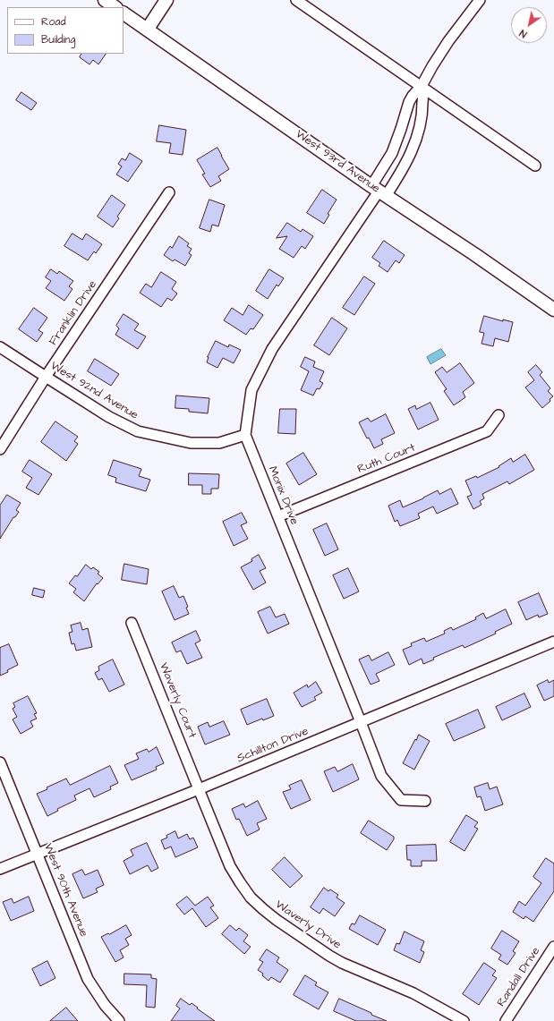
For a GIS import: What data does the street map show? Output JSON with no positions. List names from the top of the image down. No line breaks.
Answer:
{"streets":{"street":["West 93rd Avenue","Franklin Drive","West 92nd Avenue","Ruth Court","Monix Drive","Waverly Court","Schillton Drive","West 90th Avenue","Waverly Drive","Randall Drive"]},"crossings":[["Franklin Drive","West 92nd Avenue"],["West 92nd Avenue","Monix Drive"],["Ruth Court","Monix Drive"],["Monix Drive","Schillton Drive"],["Waverly Court","Schillton Drive"],["Waverly Court","Waverly Drive"],["Schillton Drive","West 90th Avenue"],["Schillton Drive","Waverly Drive"]],"legend":["Road","Building"],"north":"bottom left"}
